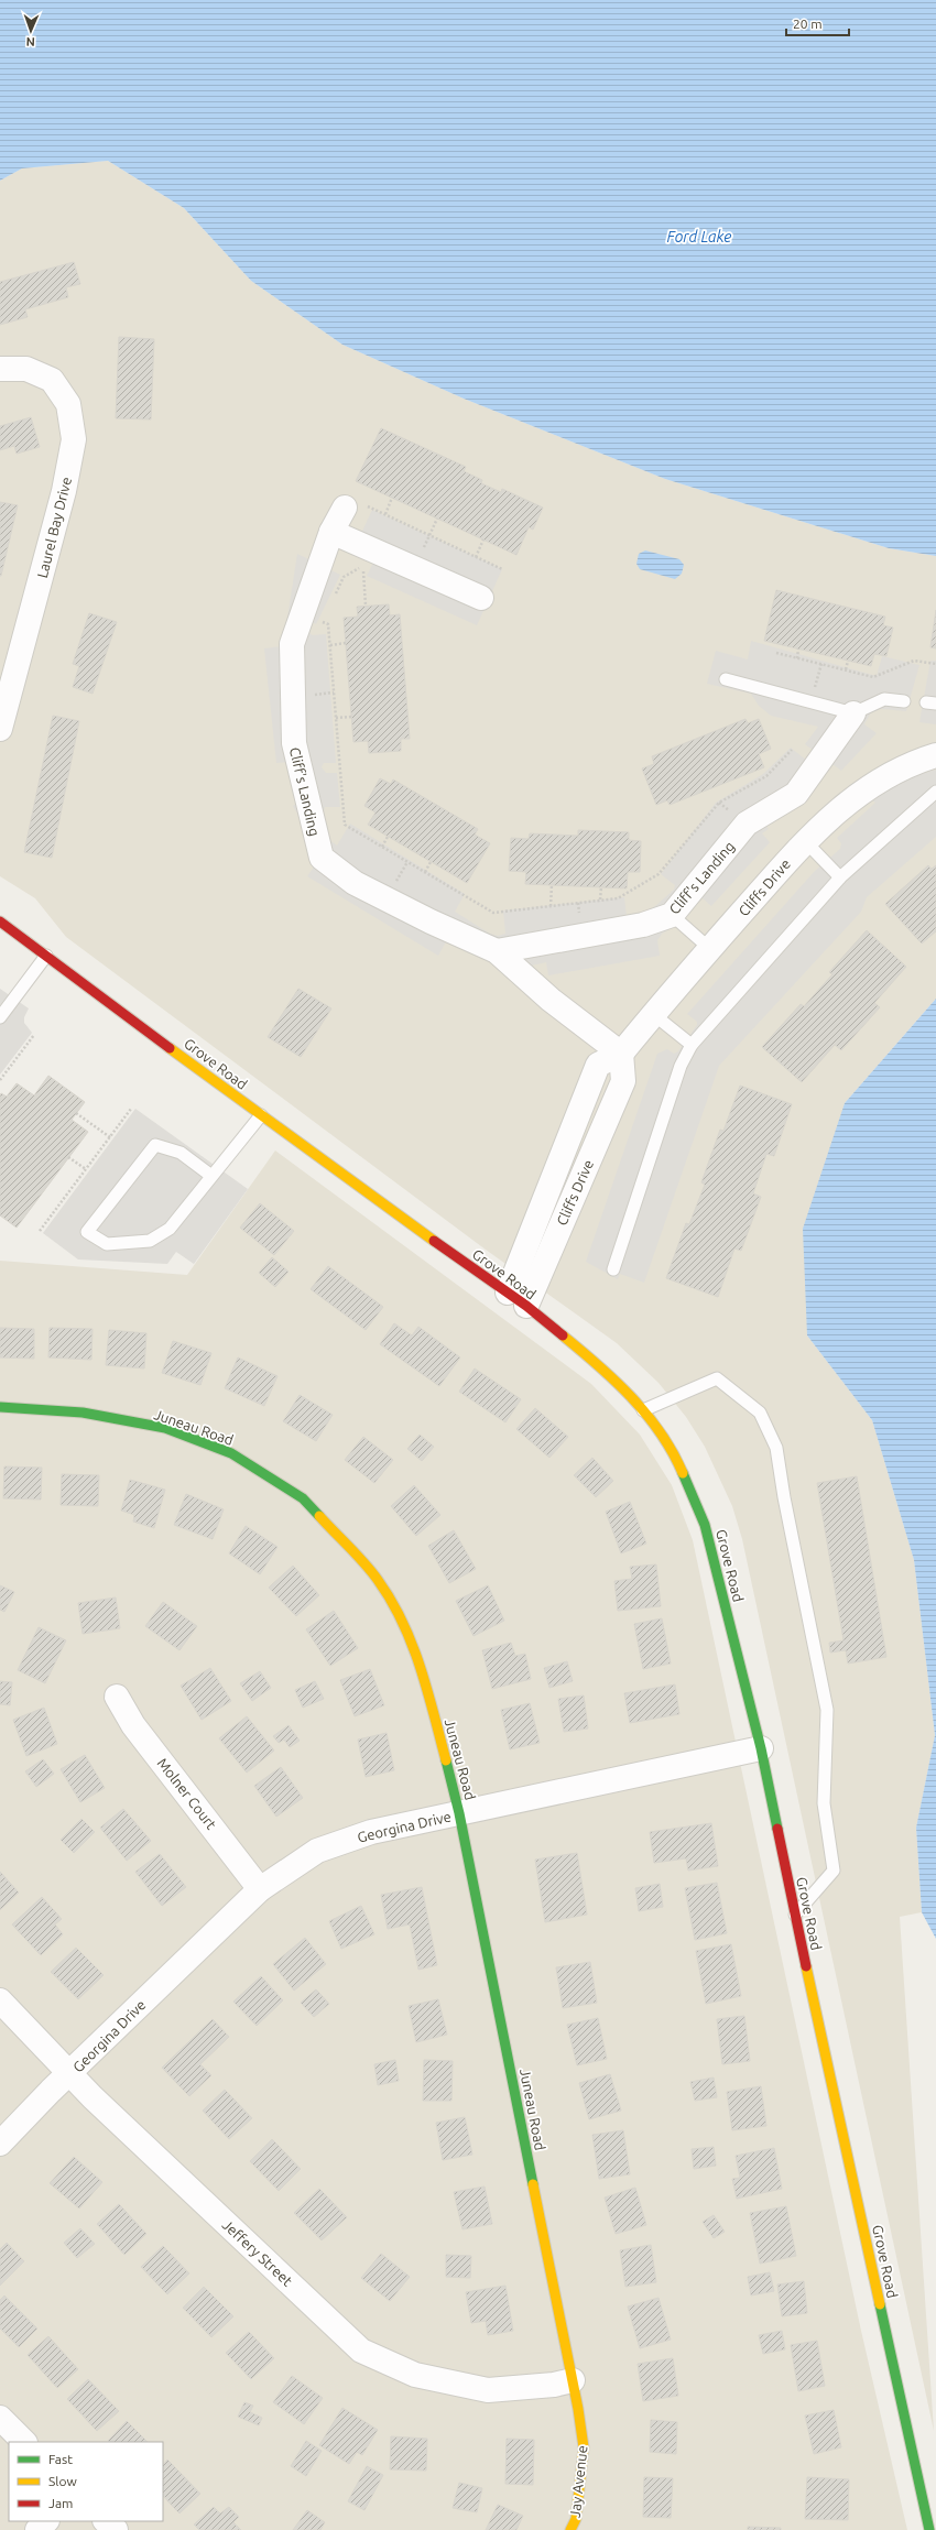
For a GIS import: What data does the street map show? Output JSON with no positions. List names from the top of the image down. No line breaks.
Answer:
{"streets":{"main road":["Grove Road","Juneau Road","Jay Avenue"],"street":["Laurel Bay Drive","Cliff's Landing","Cliffs Drive","Molner Court","Georgina Drive","Jeffery Street"]},"crossings":[["Cliff's Landing","Cliffs Drive"],["Cliffs Drive","Grove Road"],["Grove Road","Georgina Drive"],["Juneau Road","Georgina Drive"],["Juneau Road","Jeffery Street"],["Juneau Road","Jay Avenue"],["Molner Court","Georgina Drive"],["Georgina Drive","Jeffery Street"],["Jeffery Street","Jay Avenue"]],"water":["Ford Lake"],"legend":["Fast","Slow","Jam"],"scale_bar":"20 m","north":"bottom"}
